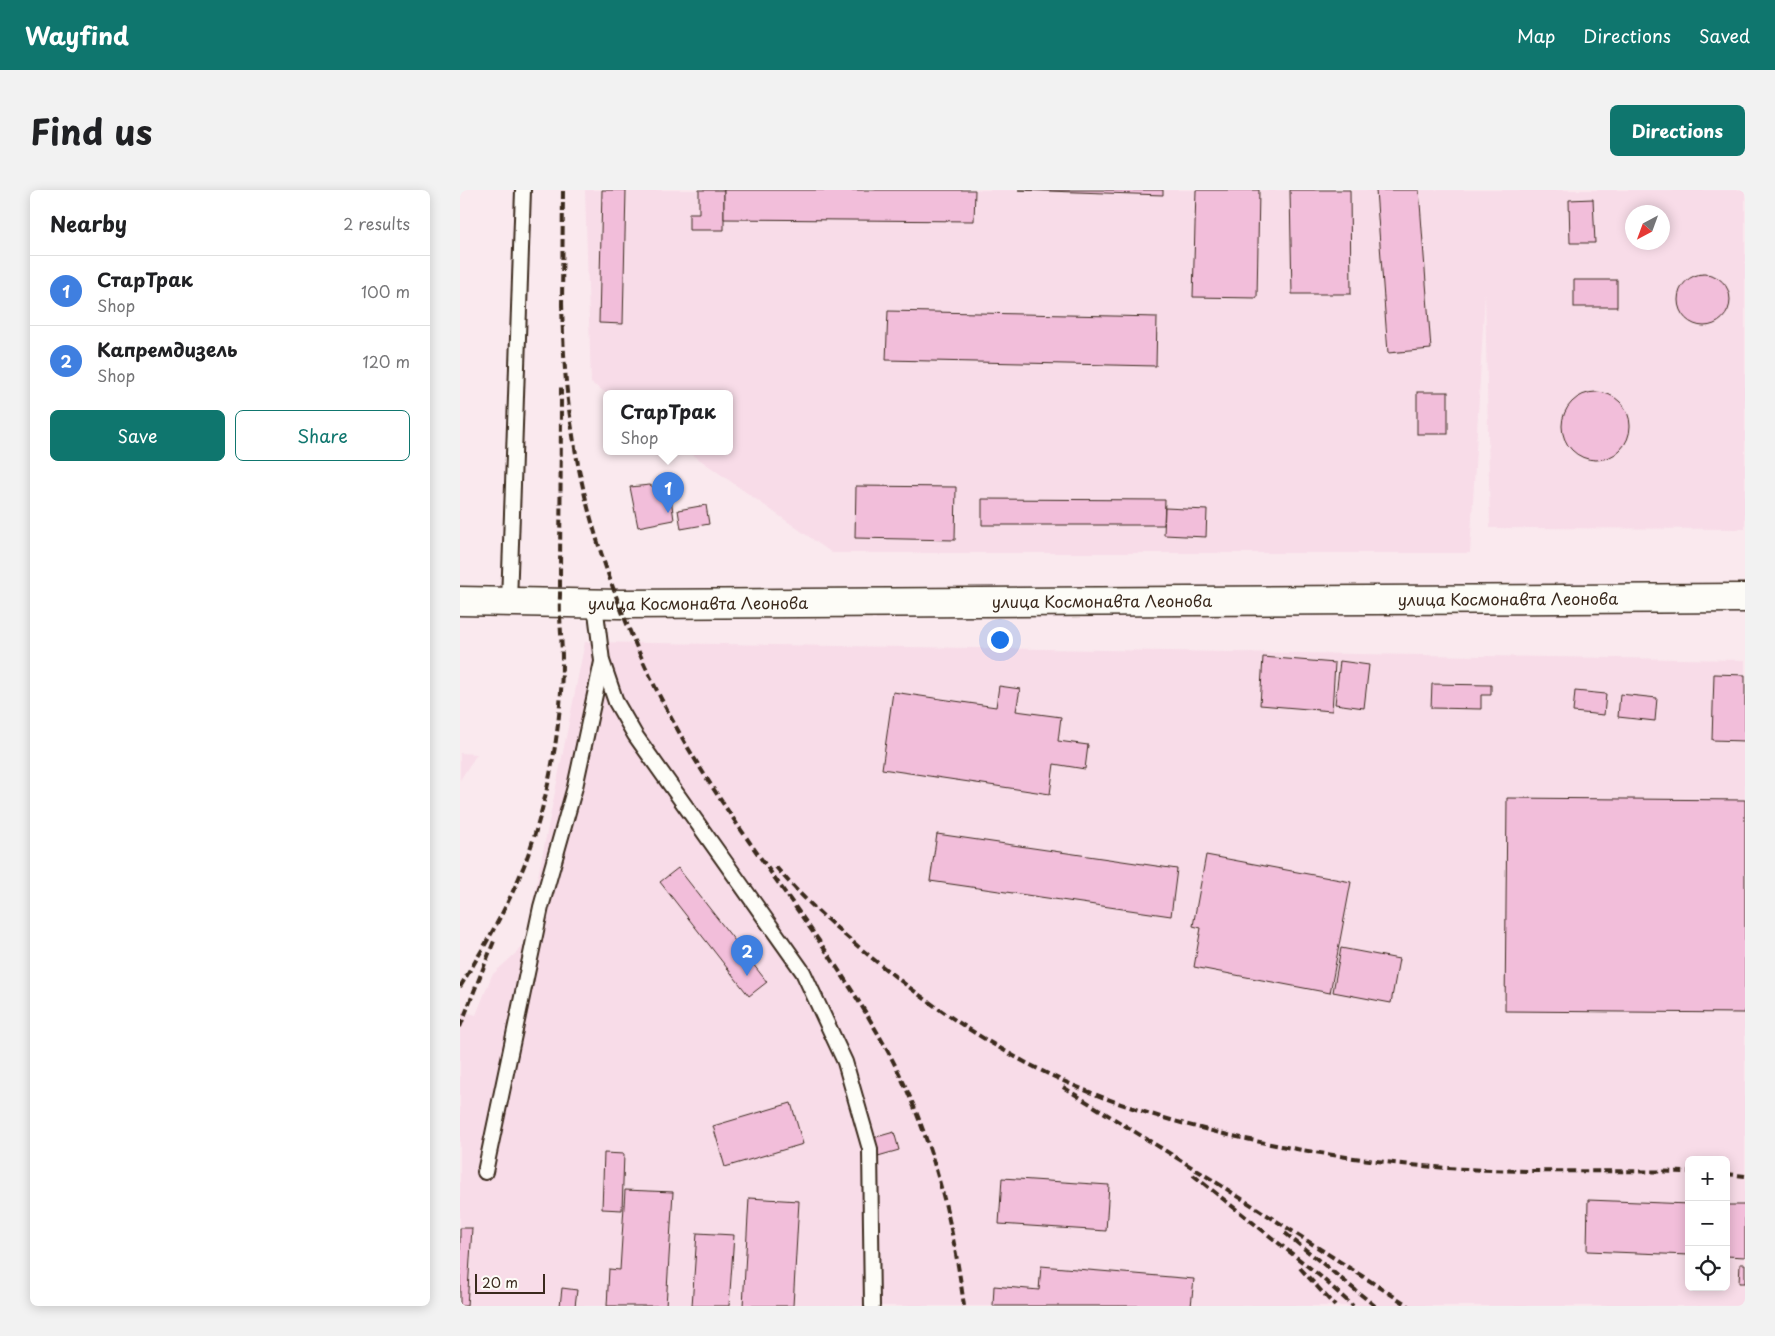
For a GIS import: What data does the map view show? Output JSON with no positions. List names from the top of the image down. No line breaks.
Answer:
{"streets":{"street":["улица Космонавта Леонова"]},"scale_bar":"20 m","north":"bottom left","page":{"header":"Wayfind","nav":["Map","Directions","Saved"],"title":"Find us","buttons":["Directions",["Save","Share"]],"heading":["Nearby","2 results"],"list":[{"mark":"1","name":"СтарТрак","note":"Shop","value":"100 m"},{"mark":"2","name":"Капремдизель","note":"Shop","value":"120 m"}],"popup":["СтарТрак","Shop"],"pins":["1","2"],"map_buttons":["+","−"],"scale":"20 m"}}
